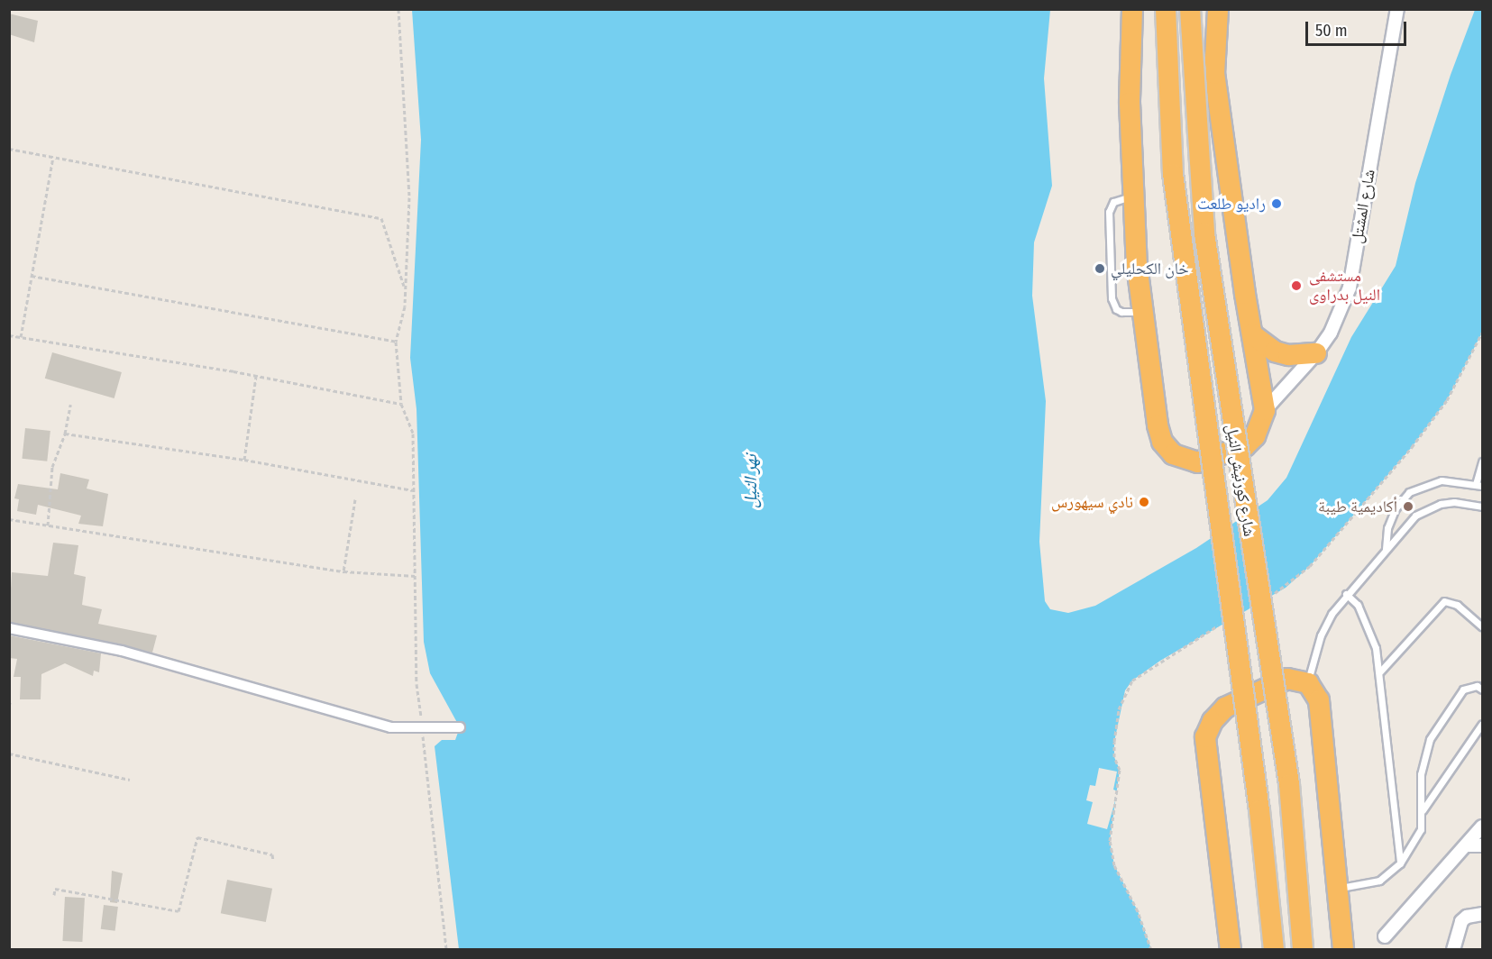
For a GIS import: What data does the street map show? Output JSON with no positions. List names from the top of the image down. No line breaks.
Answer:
{"streets":{"highway":["شارع كورنيش النيل"],"street":["شارع المشتل"]},"water":["نهر النيل"],"places":["راديو طلعت","خان الكحليلي","مستشفى النيل بدراوى","نادي سيهورس","أكاديمية طيبة"],"scale_bar":"50 m"}
